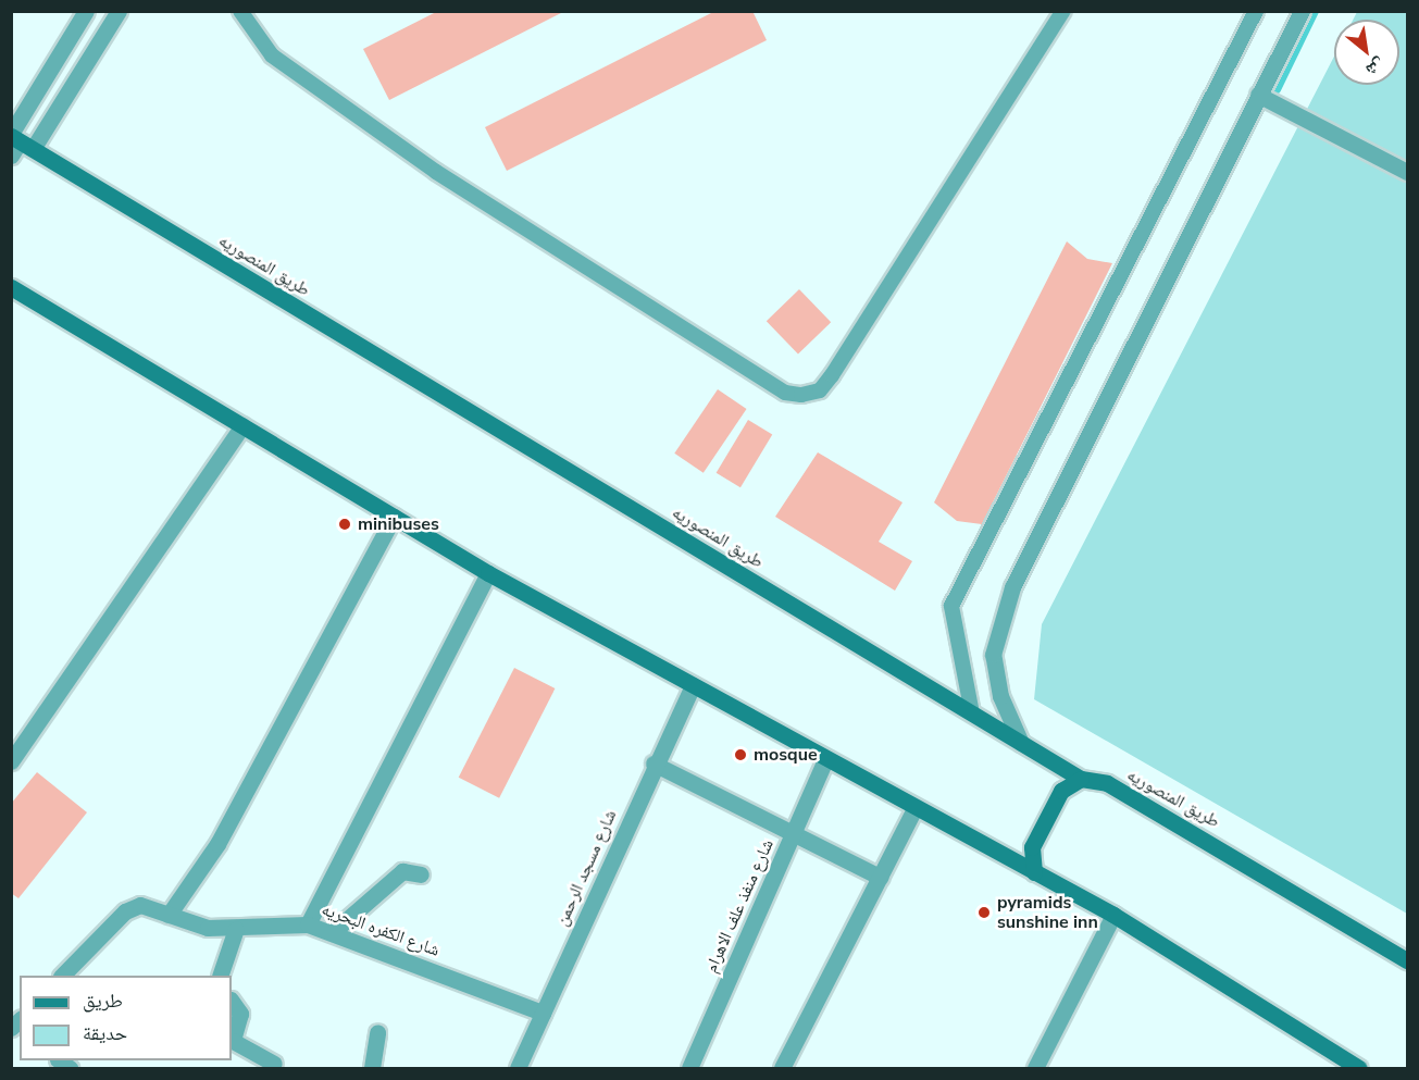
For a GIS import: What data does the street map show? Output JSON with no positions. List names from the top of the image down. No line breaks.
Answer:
{"streets":{"main road":["طريق المنصوريه"],"street":["شارع مسجد الرحمن","شارع منفذ علف الاهرام","شارع الكفره البحريه"]},"crossings":[["شارع مسجد الرحمن","شارع الكفره البحريه"]],"places":["minibuses","mosque","pyramids sunshine inn"],"legend":["طريق","حديقة"],"north":"bottom right"}
